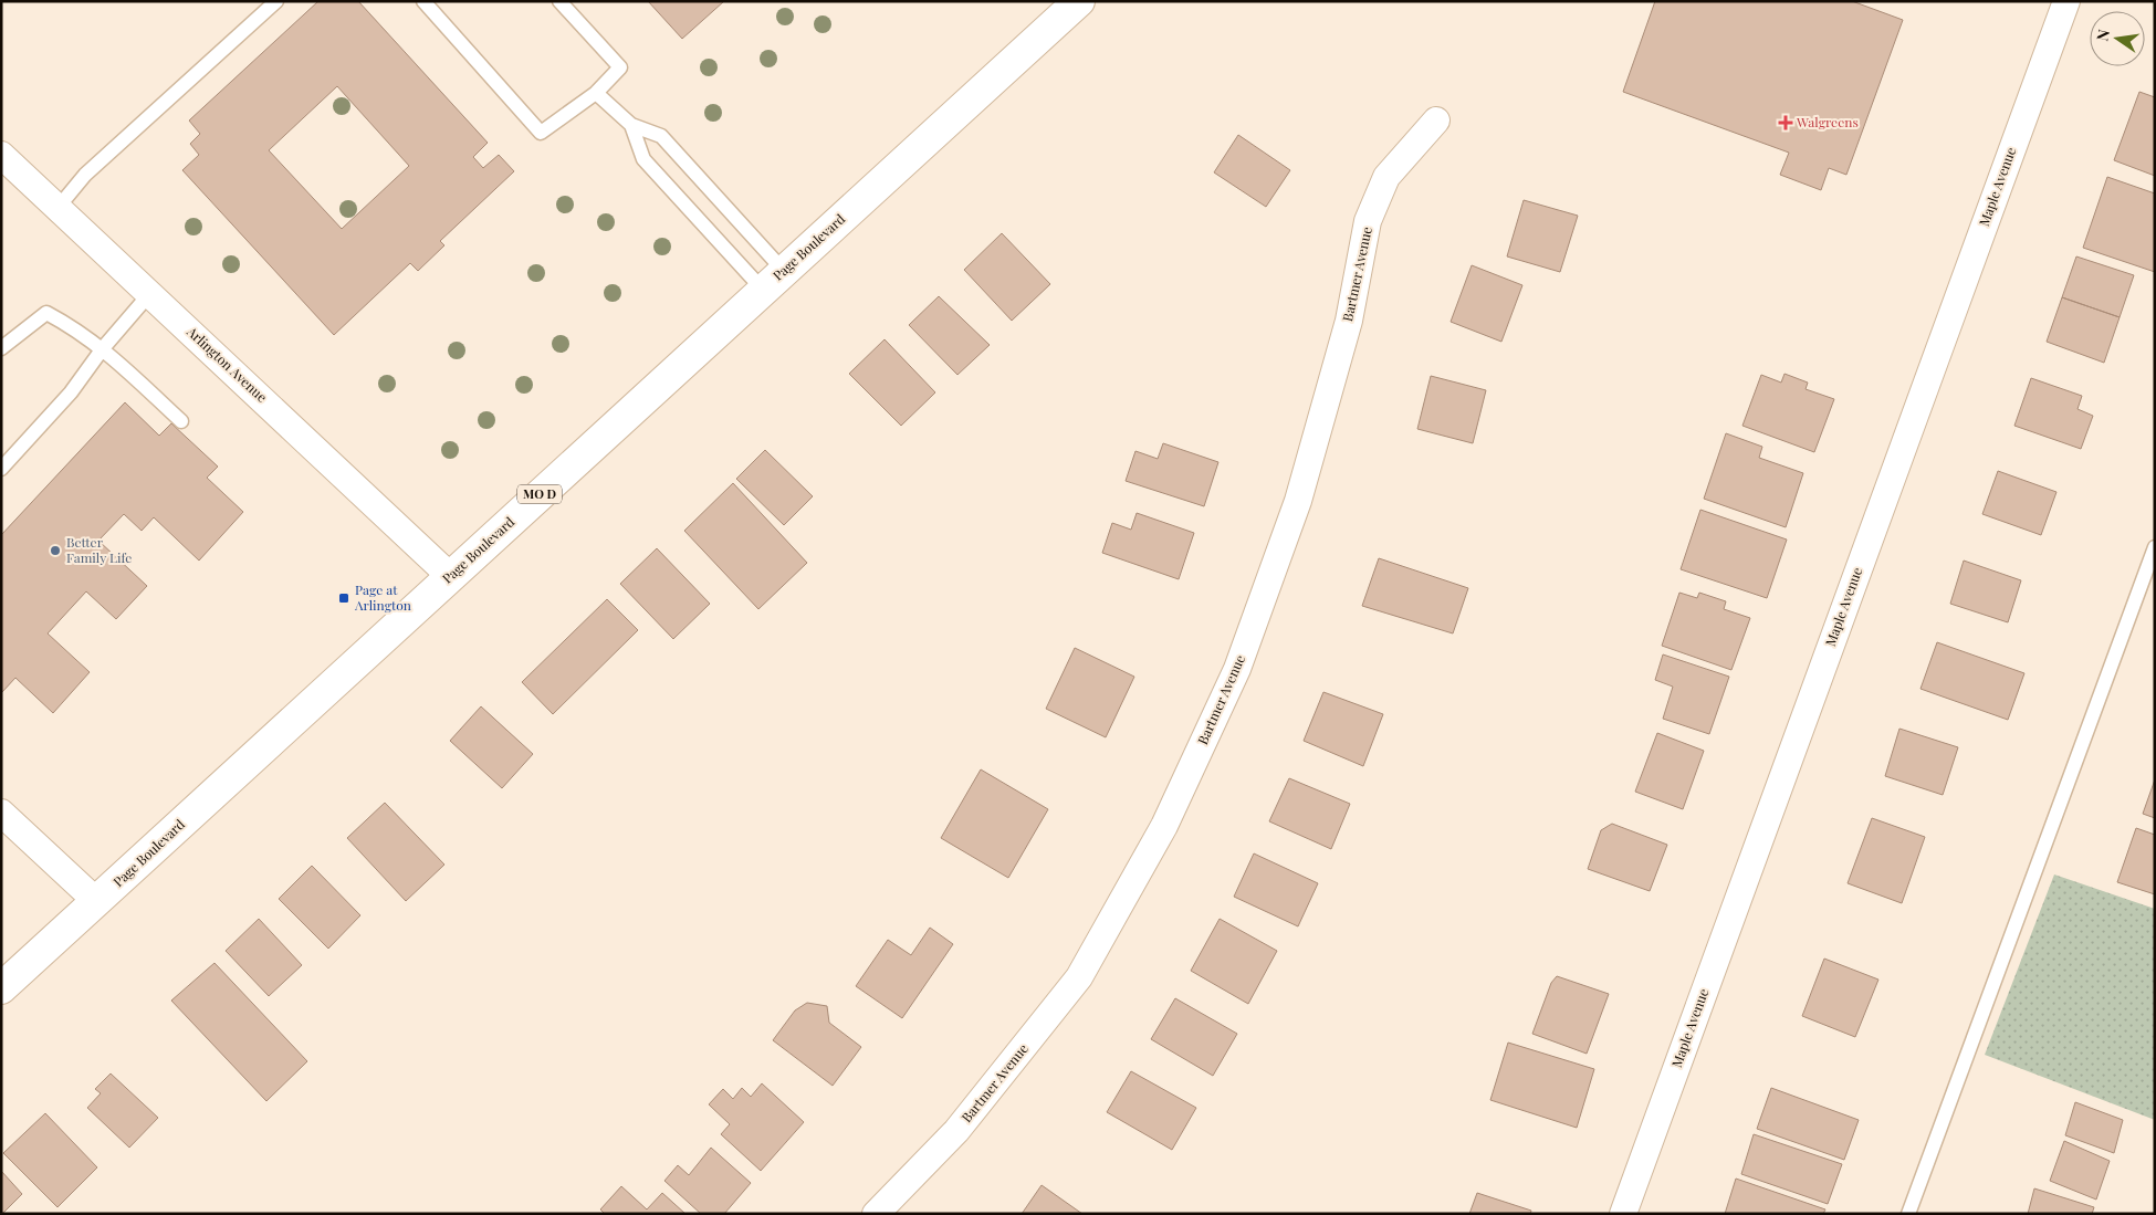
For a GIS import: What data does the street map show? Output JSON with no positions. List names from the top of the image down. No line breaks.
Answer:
{"streets":{"main road":["Page Boulevard","MO D"],"street":["Maple Avenue","Bartmer Avenue","Arlington Avenue"]},"crossings":[["Page Boulevard","Arlington Avenue"]],"places":{"health":["Walgreens"],"other":["Better Family Life"],"transit":["Page at Arlington"]},"north":"left"}
